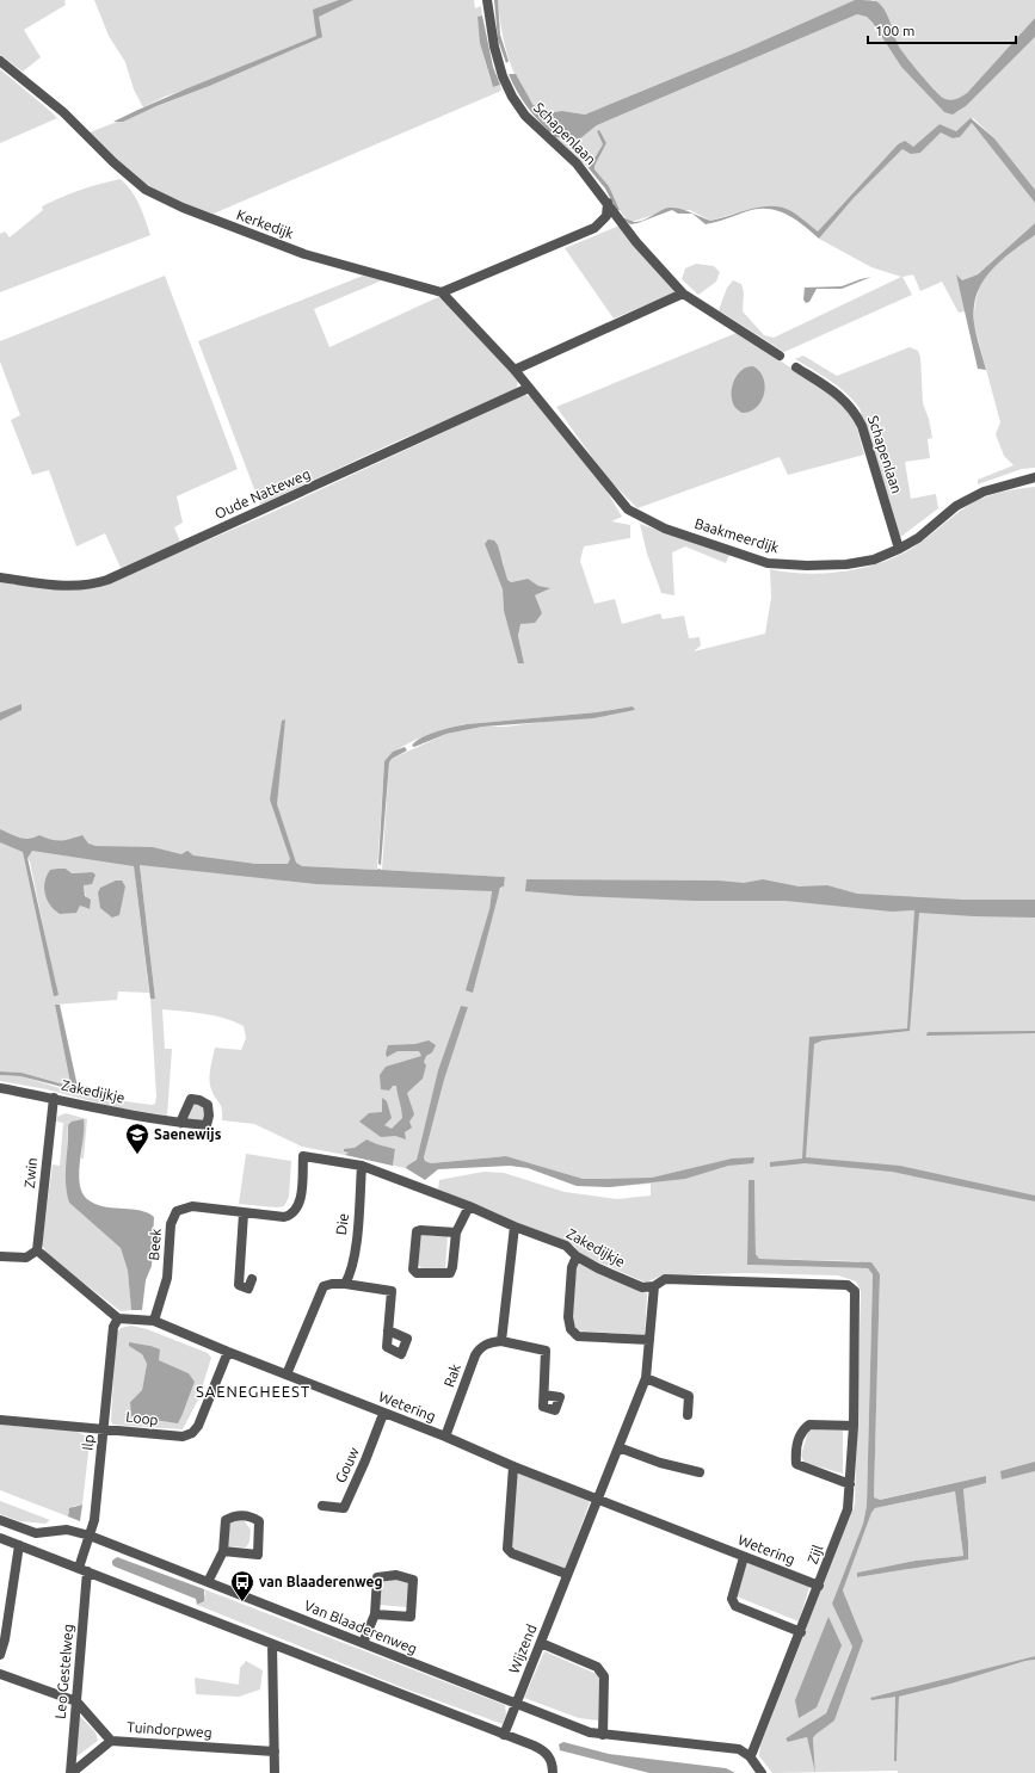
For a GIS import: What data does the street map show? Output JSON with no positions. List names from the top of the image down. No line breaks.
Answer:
{"streets":{"street":["Schapenlaan","Kerkedijk","Oude Natteweg","Baakmeerdijk","Zakedijkje","Zwin","Die","Beek","Rak","Wetering","Loop","Ilp","Gouw","Zijl","Van Blaaderenweg","Wijzend","Leo Gestelweg","Tuindorpweg"]},"crossings":[["Schapenlaan","Baakmeerdijk"],["Oude Natteweg","Baakmeerdijk"],["Zakedijkje","Zwin"],["Zakedijkje","Die"],["Zakedijkje","Beek"],["Zakedijkje","Zijl"],["Zakedijkje","Wijzend"],["Beek","Wetering"],["Rak","Wetering"],["Wetering","Loop"],["Wetering","Ilp"],["Wetering","Gouw"],["Wetering","Zijl"],["Wetering","Wijzend"],["Loop","Ilp"],["Ilp","Van Blaaderenweg"],["Ilp","Leo Gestelweg"],["Zijl","Van Blaaderenweg"],["Van Blaaderenweg","Wijzend"],["Leo Gestelweg","Tuindorpweg"]],"districts":["SAENEGHEEST"],"places":{"school or university":["Saenewijs"],"bus stop":["van Blaaderenweg"]},"scale_bar":"100 m"}
